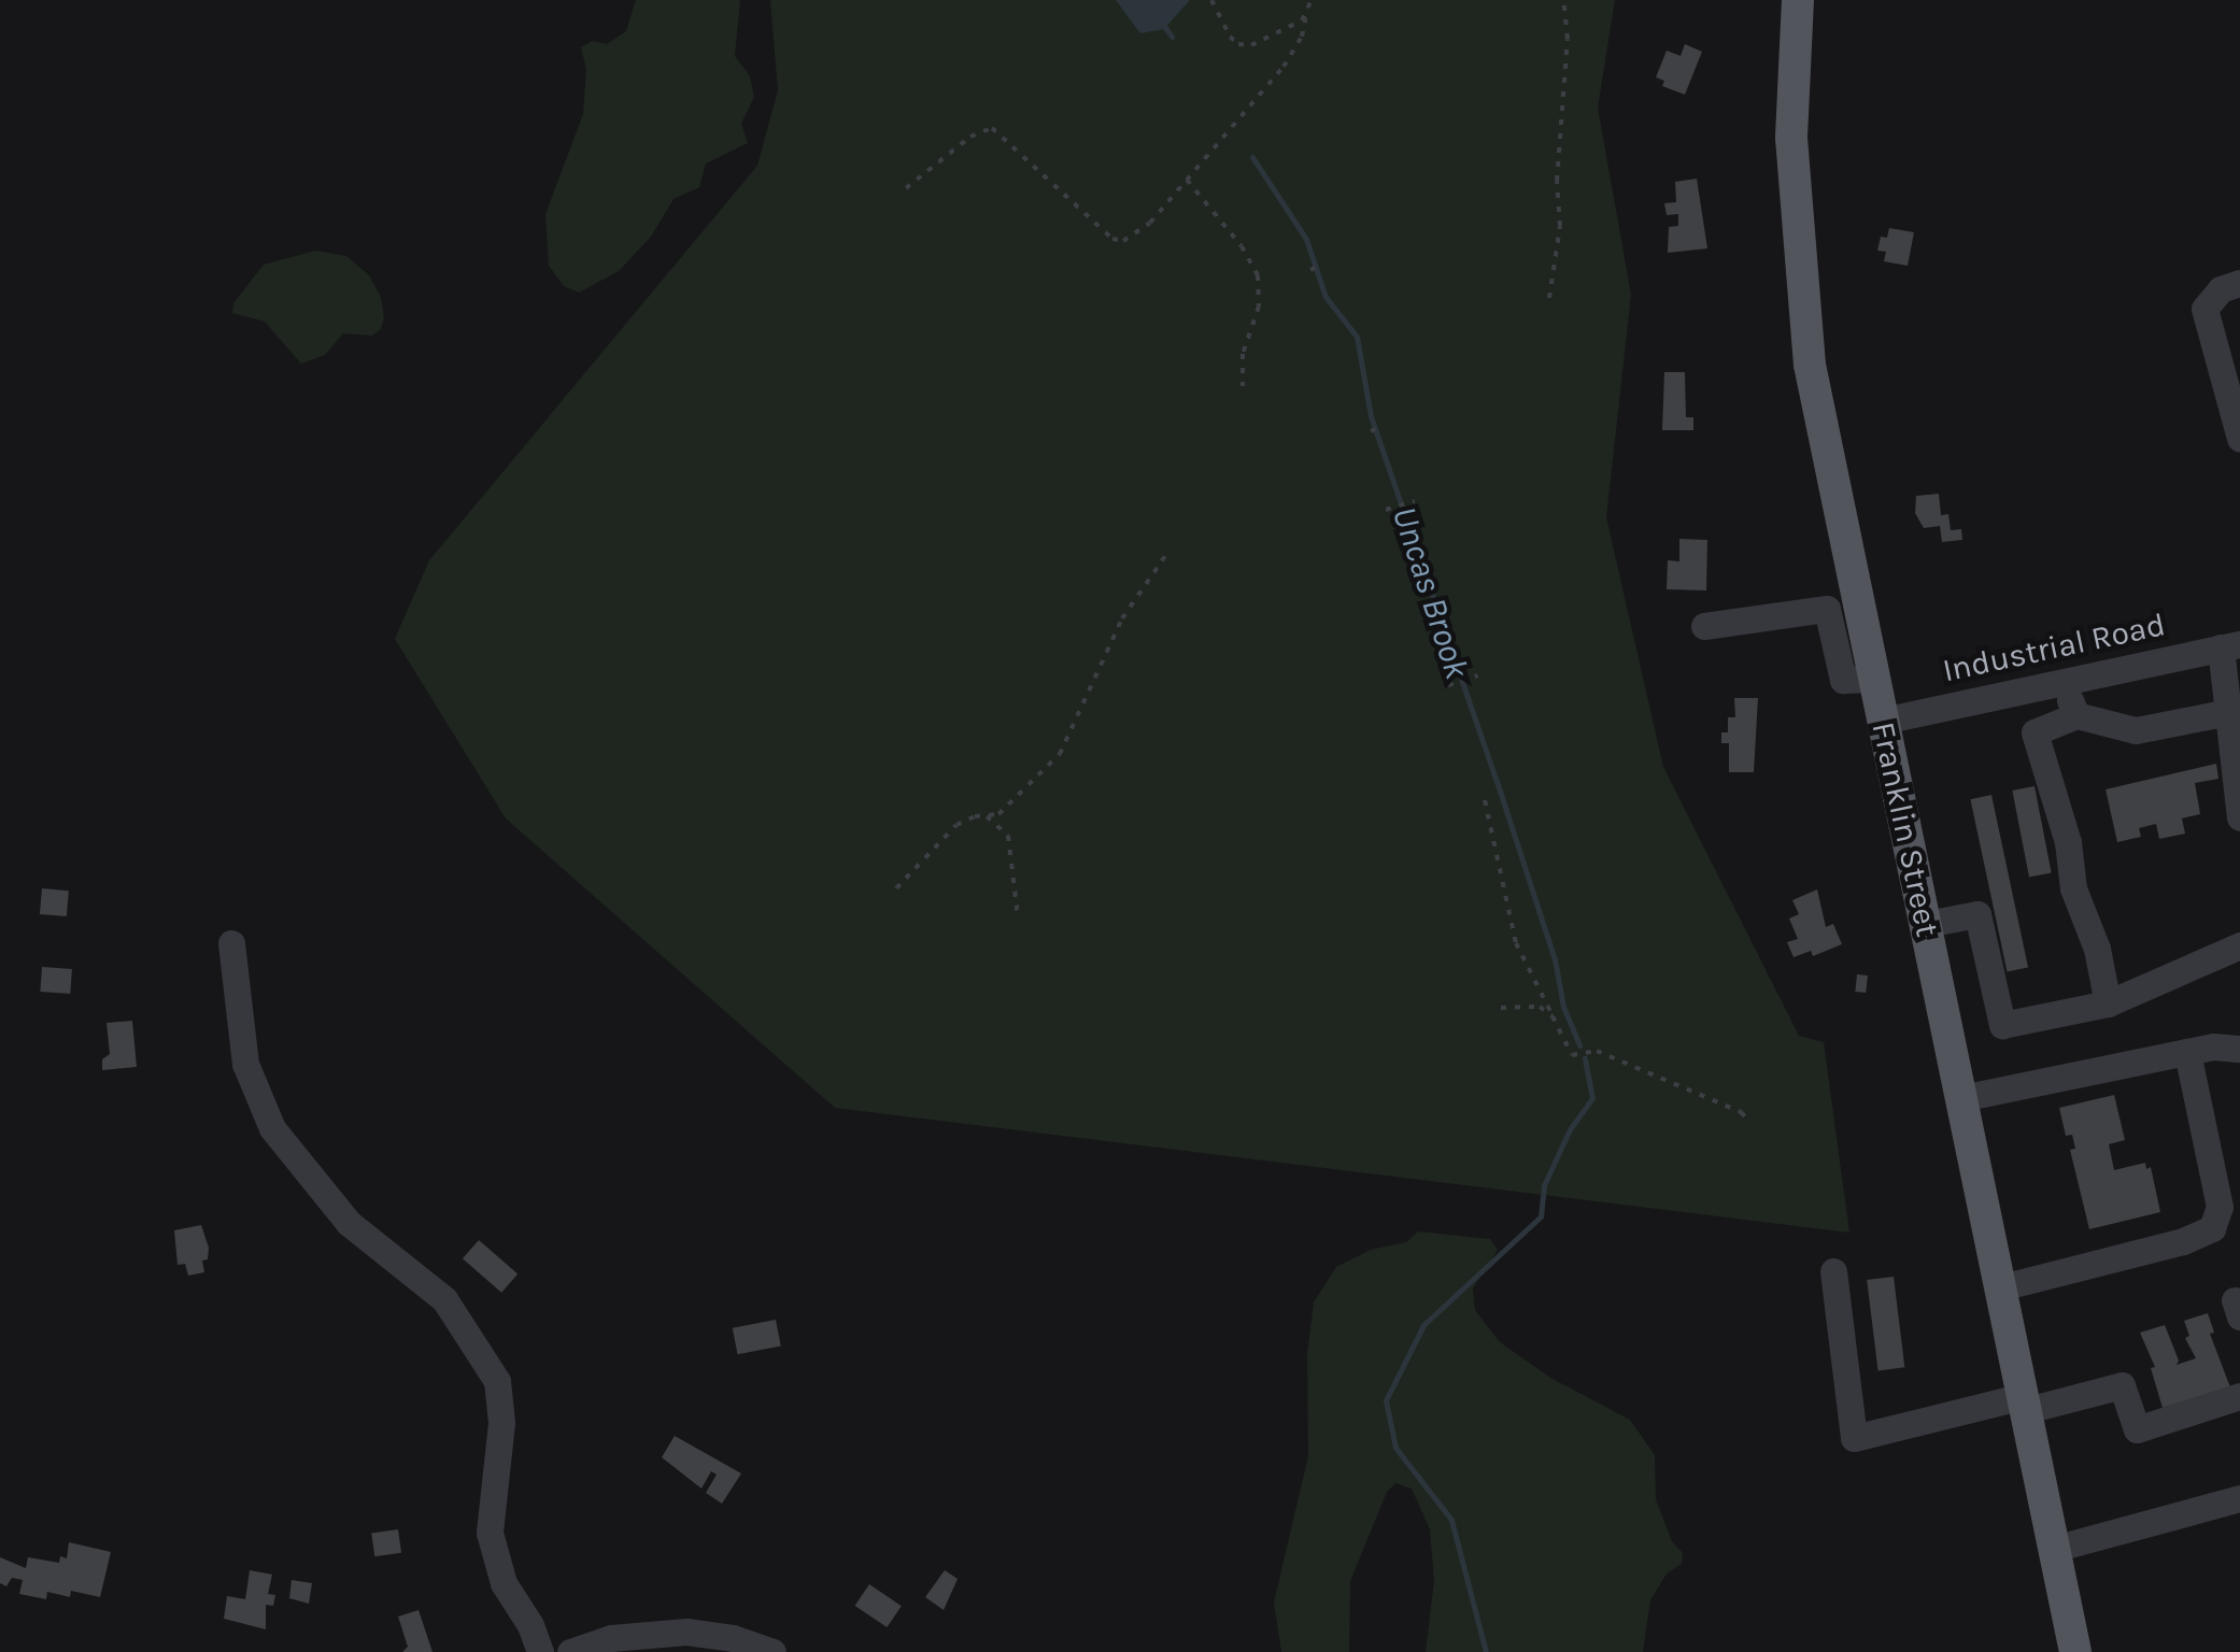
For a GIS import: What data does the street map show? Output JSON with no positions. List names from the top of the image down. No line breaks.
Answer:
{"streets":{"main road":["Franklin Street"],"street":["Industrial Road"]},"crossings":[["Industrial Road","Franklin Street"]],"water":["Uncas Brook"]}
